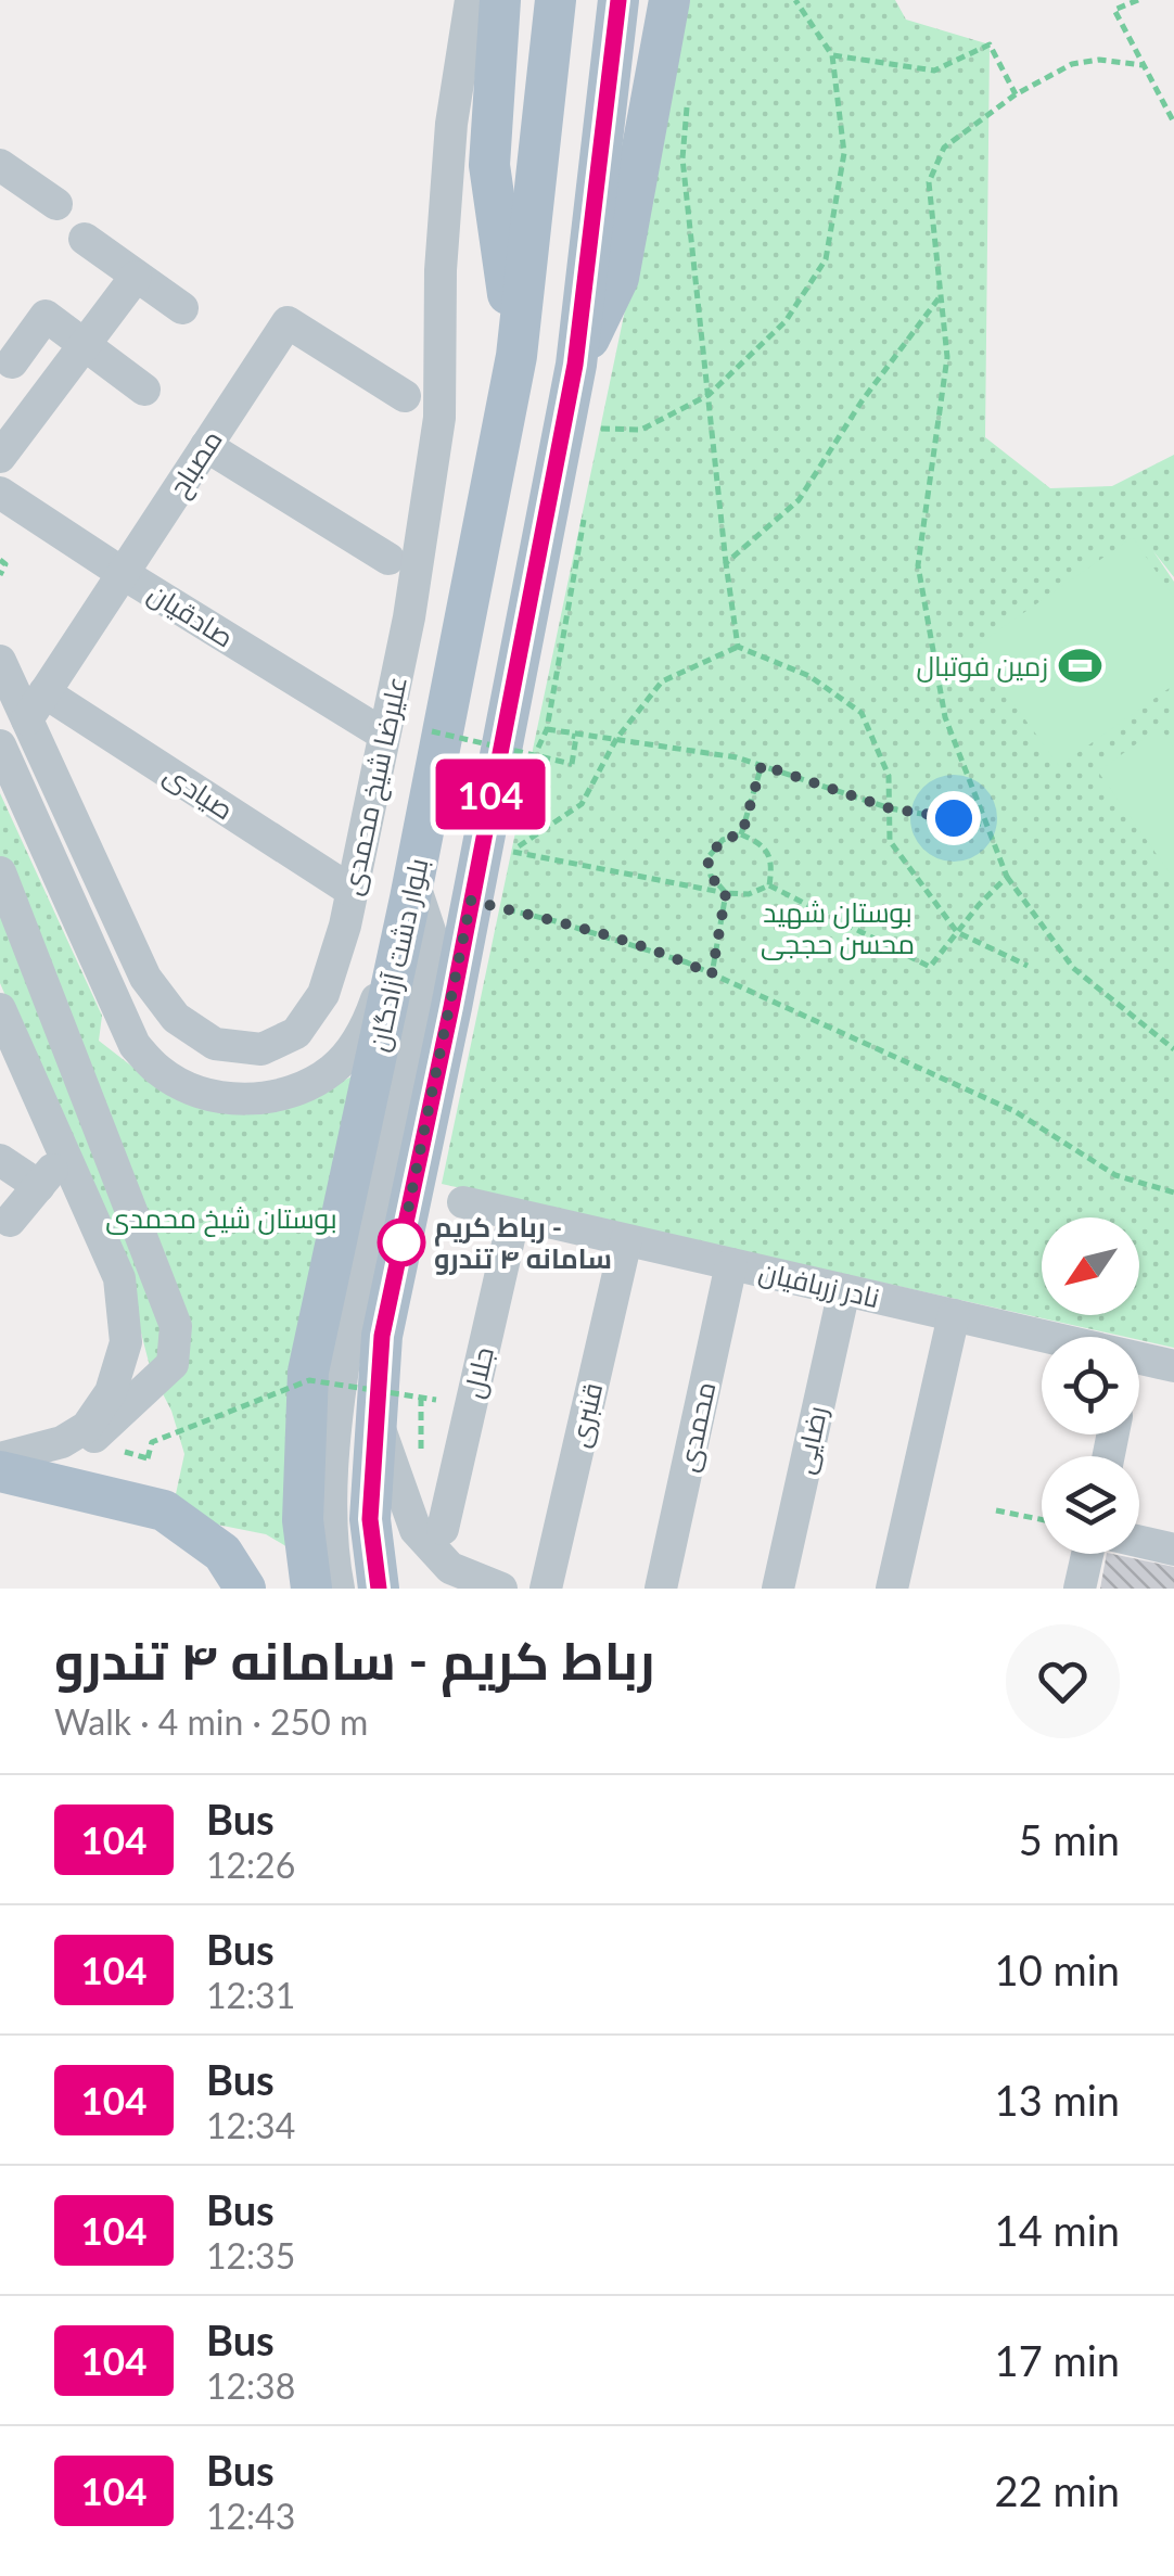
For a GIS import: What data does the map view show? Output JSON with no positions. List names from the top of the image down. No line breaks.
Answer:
{"streets":{"main road":["بلوار دشت آزادگان"],"street":["مصباح","صادقیان","علیرضا شیخ محمدی","صیادی","نادر زربافیان","جلال","قنبری","محمدی","رضایی"]},"crossings":[["مصباح","صادقیان"],["مصباح","علیرضا شیخ محمدی"],["مصباح","صیادی"],["صادقیان","علیرضا شیخ محمدی"],["علیرضا شیخ محمدی","صیادی"],["نادر زربافیان","جلال"],["نادر زربافیان","قنبری"],["نادر زربافیان","محمدی"],["نادر زربافیان","رضایی"]],"parks":["بوستان شهید محسن حججی","بوستان شیخ محمدی"],"places":{"sports":["زمین فوتبال"],"other":["رباط کریم - سامانه ۴ تندرو"]},"lines":["bus line 104"],"north":"bottom left","page":{"on_map":"104","heading":["رباط کریم - سامانه ۴ تندرو","Walk · 4 min · 250 m"],"list":[{"mark":"104","name":"Bus","note":"12:26","value":"5 min"},{"mark":"104","name":"Bus","note":"12:31","value":"10 min"},{"mark":"104","name":"Bus","note":"12:34","value":"13 min"},{"mark":"104","name":"Bus","note":"12:35","value":"14 min"},{"mark":"104","name":"Bus","note":"12:38","value":"17 min"},{"mark":"104","name":"Bus","note":"12:43","value":"22 min"}]}}
